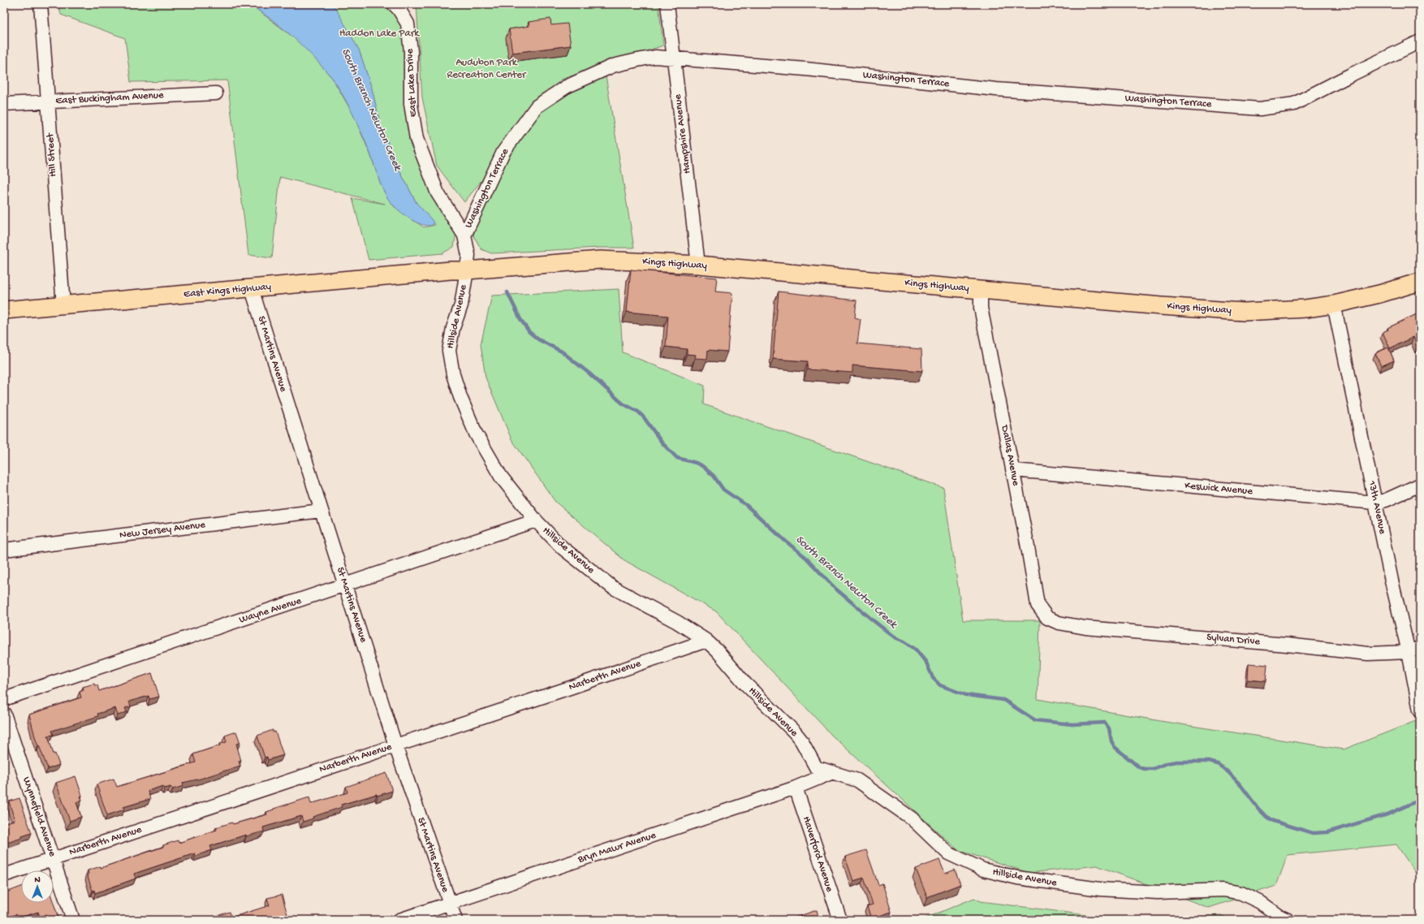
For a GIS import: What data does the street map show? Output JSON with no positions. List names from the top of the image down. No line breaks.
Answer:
{"streets":{"main road":["Kings Highway","East Kings Highway"],"street":["Washington Terrace","East Lake Drive","East Buckingham Avenue","Hampshire Avenue","Hill Street","Hillside Avenue","St Martins Avenue","Dallas Avenue","Keswick Avenue","13th Avenue","New Jersey Avenue","Wayne Avenue","Sylvan Drive","Narberth Avenue","Wynnefield Avenue","Bryn Mawr Avenue","Haverford Avenue"]},"crossings":[["Washington Terrace","East Lake Drive"],["Washington Terrace","Hampshire Avenue"],["East Lake Drive","Kings Highway"],["East Lake Drive","East Kings Highway"],["East Lake Drive","Hillside Avenue"],["East Buckingham Avenue","Hill Street"],["Hampshire Avenue","Kings Highway"],["Hill Street","East Kings Highway"],["Kings Highway","East Kings Highway"],["Kings Highway","Hillside Avenue"],["Kings Highway","Dallas Avenue"],["Kings Highway","13th Avenue"],["East Kings Highway","Hillside Avenue"],["East Kings Highway","St Martins Avenue"],["Hillside Avenue","Wayne Avenue"],["Hillside Avenue","Narberth Avenue"],["Hillside Avenue","Bryn Mawr Avenue"],["St Martins Avenue","New Jersey Avenue"],["St Martins Avenue","Wayne Avenue"],["St Martins Avenue","Narberth Avenue"],["St Martins Avenue","Bryn Mawr Avenue"],["Dallas Avenue","Keswick Avenue"],["Dallas Avenue","Sylvan Drive"],["Keswick Avenue","13th Avenue"],["13th Avenue","Sylvan Drive"],["Narberth Avenue","Wynnefield Avenue"],["Bryn Mawr Avenue","Haverford Avenue"]],"water":["South Branch Newton Creek"],"parks":["Haddon Lake Park","Audubon Park Recreation Center"],"north":"top"}
